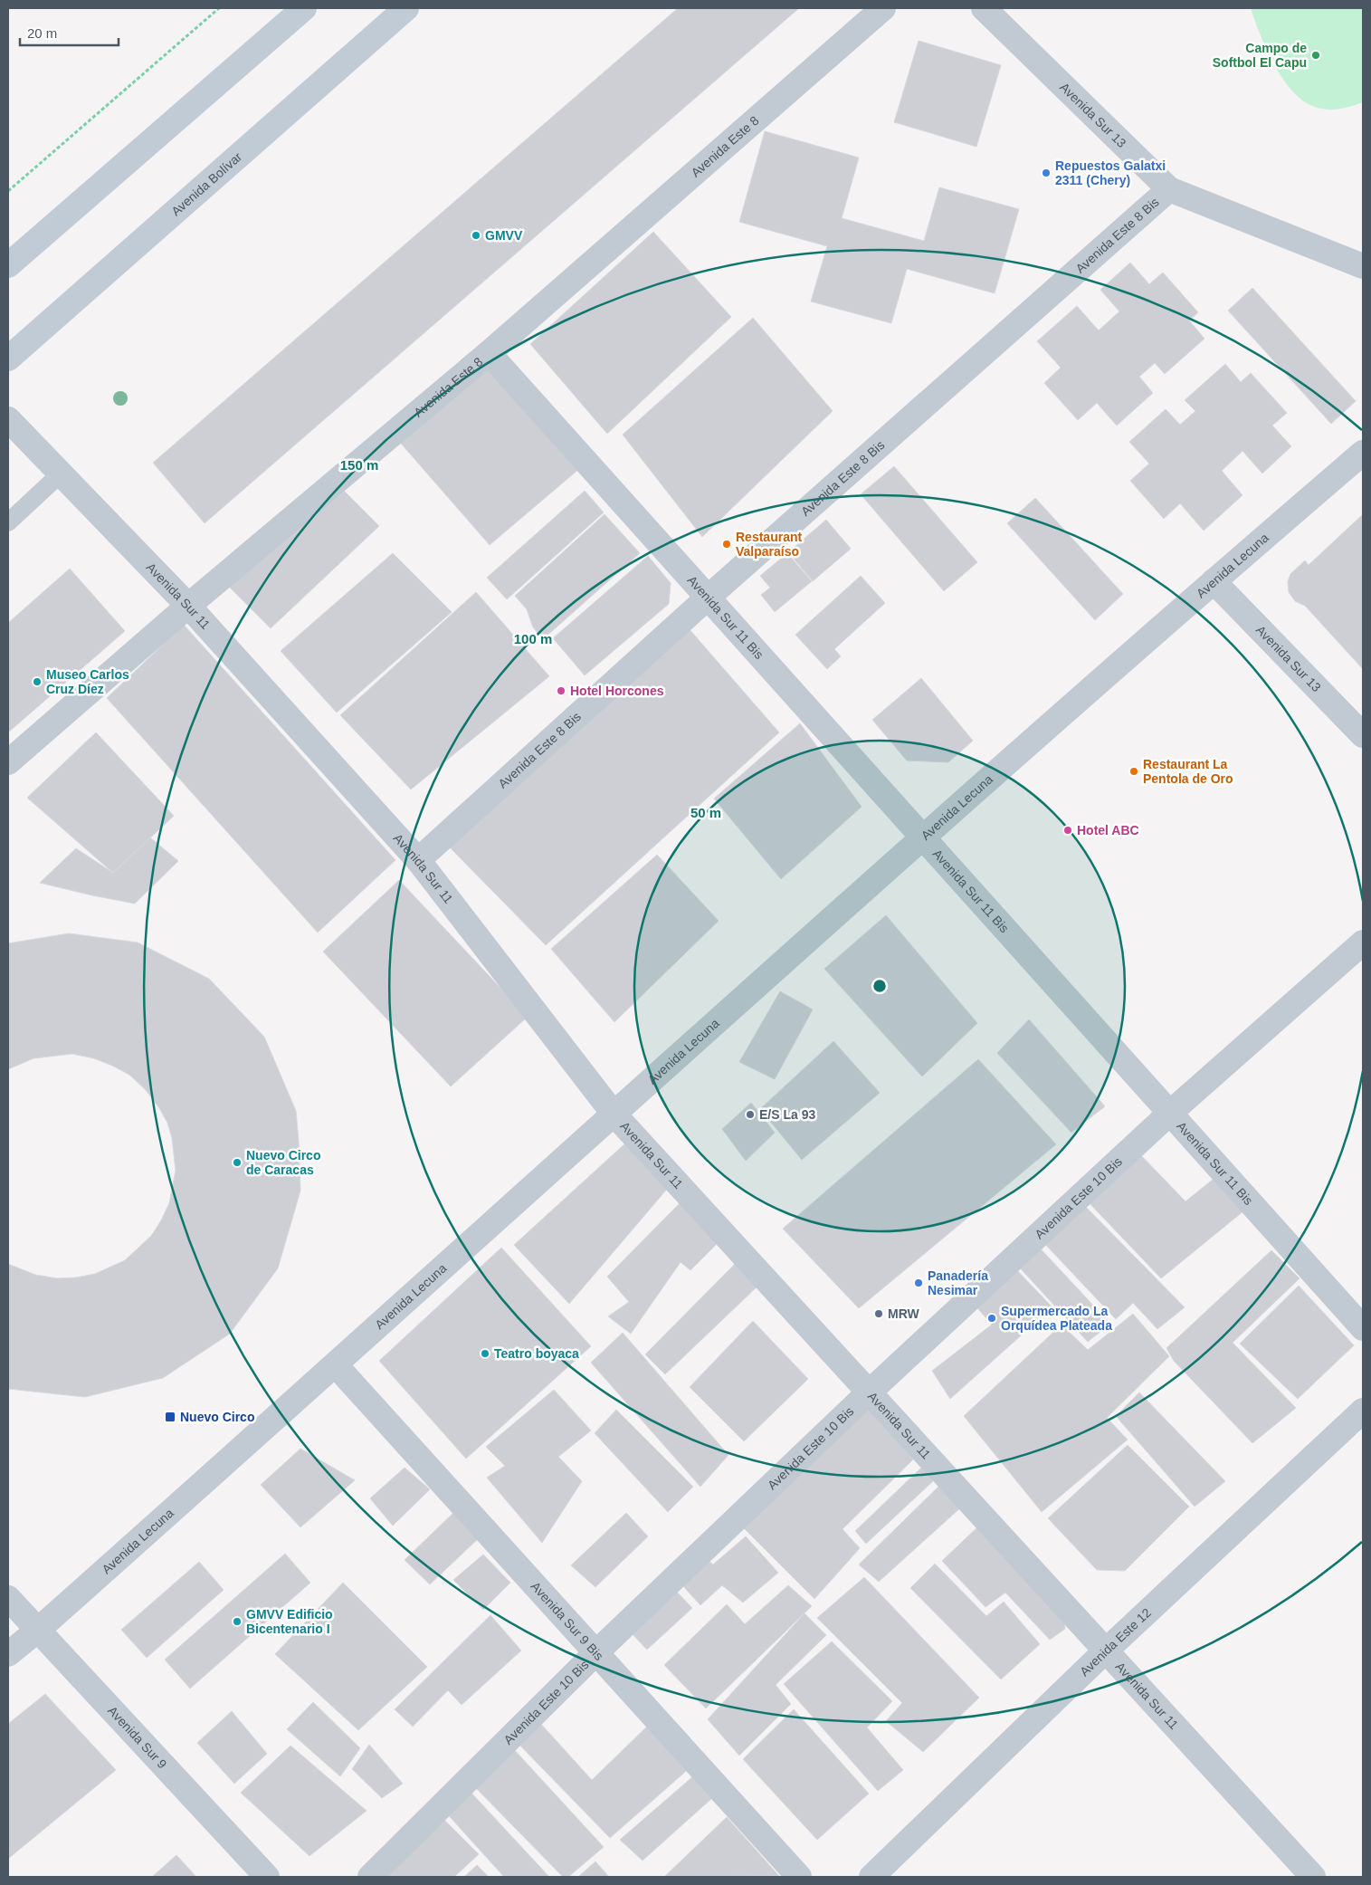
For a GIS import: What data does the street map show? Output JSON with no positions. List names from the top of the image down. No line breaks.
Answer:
{"streets":{"main road":["Avenida Bolívar"],"street":["Avenida Sur 13","Avenida Este 8","Avenida Este 8 Bis","Avenida Lecuna","Avenida Sur 11","Avenida Sur 11 Bis","Avenida Este 10 Bis","Avenida Sur 9 Bis","Avenida Este 12","Avenida Sur 9"]},"crossings":[["Avenida Sur 13","Avenida Este 8 Bis"],["Avenida Sur 13","Avenida Lecuna"],["Avenida Este 8","Avenida Sur 11"],["Avenida Este 8","Avenida Sur 11 Bis"],["Avenida Este 8 Bis","Avenida Sur 11"],["Avenida Este 8 Bis","Avenida Sur 11 Bis"],["Avenida Lecuna","Avenida Sur 11"],["Avenida Lecuna","Avenida Sur 11 Bis"],["Avenida Lecuna","Avenida Sur 9 Bis"],["Avenida Lecuna","Avenida Sur 9"],["Avenida Sur 11","Avenida Este 10 Bis"],["Avenida Sur 11","Avenida Este 12"],["Avenida Sur 11 Bis","Avenida Este 10 Bis"],["Avenida Este 10 Bis","Avenida Sur 9 Bis"]],"places":{"other":["Campo de Softbol El Capu","Repuestos Galatxi 2311 (Chery)","GMVV","Restaurant Valparaíso","Museo Carlos Cruz Díez","Hotel Horcones","Restaurant La Pentola de Oro","Hotel ABC","E/S La 93","Nuevo Circo de Caracas","Panadería Nesimar","MRW","Supermercado La Orquídea Plateada","Teatro boyaca","GMVV Edificio Bicentenario I"],"transit":["Nuevo Circo"]},"scale_bar":"20 m","rings":["150 m","100 m","50 m"]}
